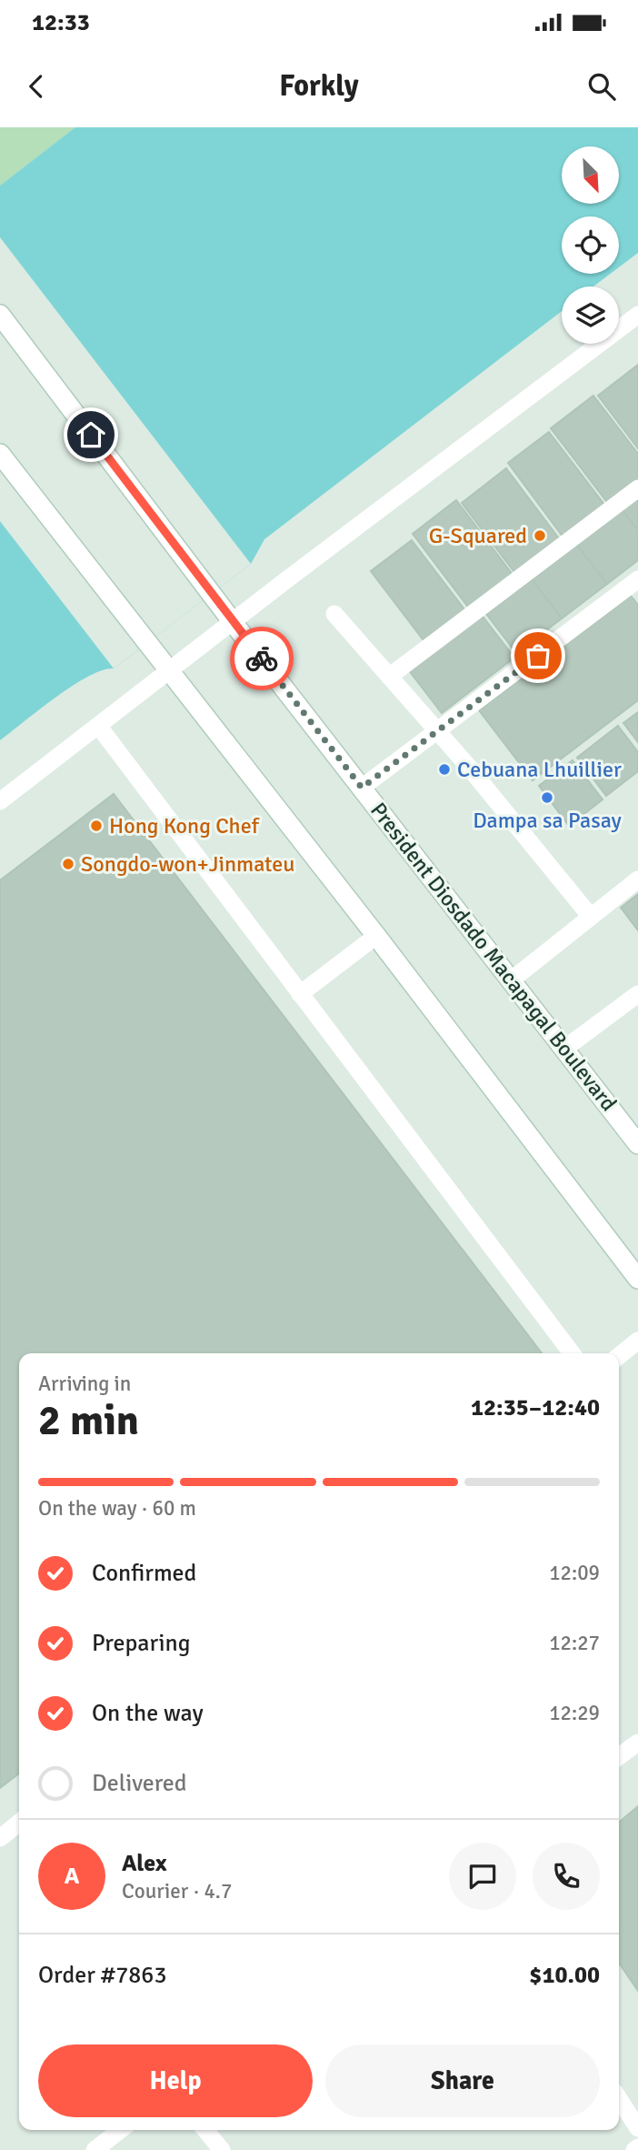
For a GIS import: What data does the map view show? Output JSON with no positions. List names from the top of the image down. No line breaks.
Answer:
{"streets":{"main road":["President Diosdado Macapagal Boulevard"]},"places":["G-Squared","Cebuana Lhuillier","Dampa sa Pasay","Hong Kong Chef","Songdo-won+Jinmateu"],"north":"bottom right","page":{"status":"12:33","header":"Forkly","heading":["2 min","Arriving in","12:35–12:40"],"panel":["Alex","Courier · 4.7","Order #7863","$10.00"],"bar":"On the way · 60 m","list":[["Confirmed","12:09"],["Preparing","12:27"],["On the way","12:29"],"Delivered"],"round":"A","buttons":["Help","Share"]}}
